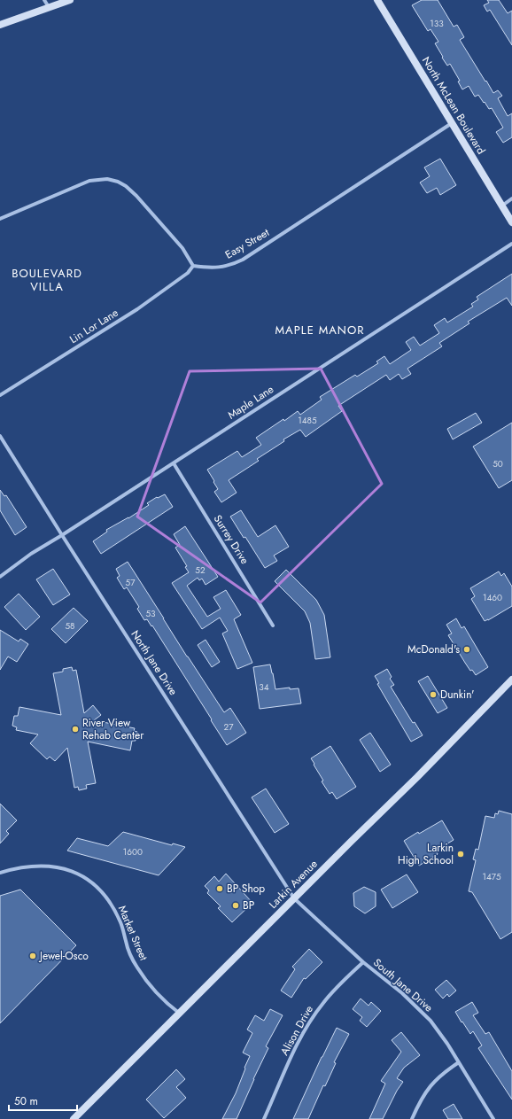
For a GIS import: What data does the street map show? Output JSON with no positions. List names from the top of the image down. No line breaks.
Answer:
{"streets":{"main road":["North McLean Boulevard","Larkin Avenue"],"street":["Easy Street","Lin Lor Lane","Maple Lane","Surrey Drive","North Jane Drive","Market Street","South Jane Drive","Alison Drive"]},"crossings":[["North McLean Boulevard","Easy Street"],["Easy Street","Lin Lor Lane"],["Maple Lane","Surrey Drive"],["Maple Lane","North Jane Drive"],["North Jane Drive","Larkin Avenue"],["North Jane Drive","South Jane Drive"],["Larkin Avenue","Market Street"],["Larkin Avenue","South Jane Drive"],["South Jane Drive","Alison Drive"]],"districts":["BOULEVARD VILLA","MAPLE MANOR"],"places":["McDonald's","Dunkin'","River View Rehab Center","Larkin High School","BP Shop","BP","Jewel-Osco"],"house_numbers":["133","1485","50","52","57","1460","53","58","34","27","1600","1475"],"scale_bar":"50 m"}
